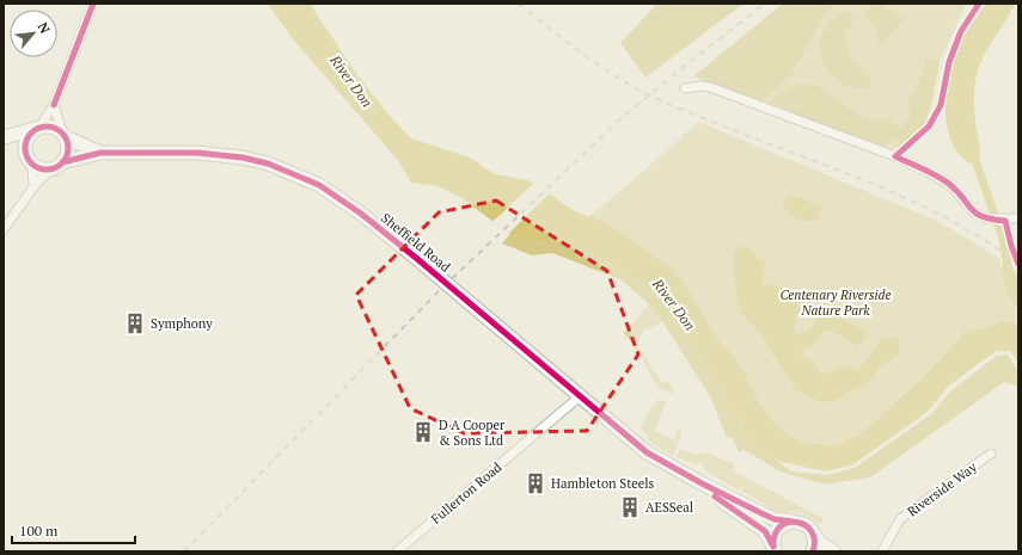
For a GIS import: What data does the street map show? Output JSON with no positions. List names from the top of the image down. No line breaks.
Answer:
{"streets":{"main road":["Sheffield Road"],"street":["Riverside Way","Fullerton Road"]},"crossings":[["Sheffield Road","Fullerton Road"]],"water":["River Don"],"parks":["Centenary Riverside Nature Park"],"places":{"building":["Symphony","D A Cooper & Sons Ltd","Hambleton Steels","AESSeal"]},"scale_bar":"100 m","north":"top right"}
